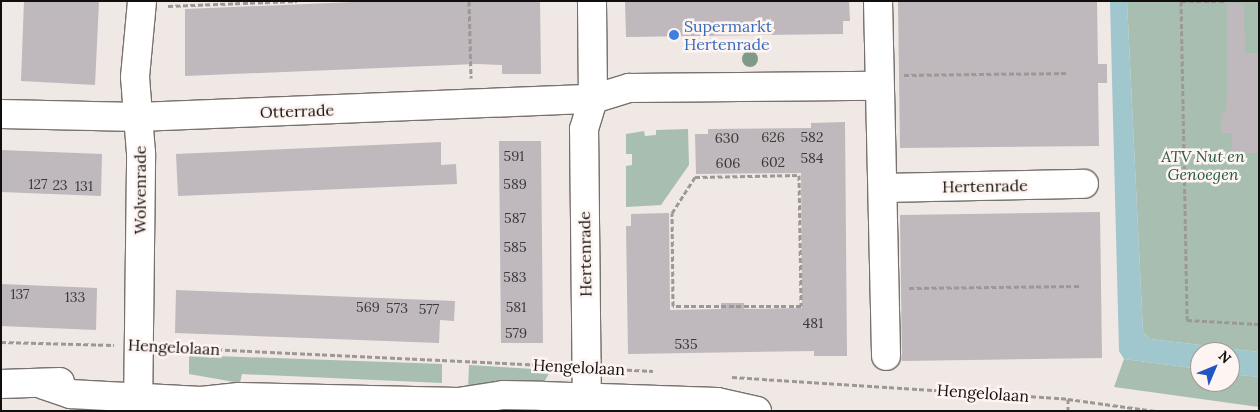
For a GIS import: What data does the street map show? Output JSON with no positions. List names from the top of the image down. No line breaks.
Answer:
{"streets":{"street":["Otterrade","Hertenrade","Wolvenrade","Hengelolaan"]},"crossings":[["Otterrade","Hertenrade"],["Otterrade","Wolvenrade"],["Hertenrade","Hengelolaan"],["Wolvenrade","Hengelolaan"]],"parks":["ATV Nut en Genoegen"],"places":["Supermarkt Hertenrade"],"house_numbers":["626","582","630","591","584","602","606","127","589","23","131","587","585","583","137","133","569","581","573","577","481","579","535"],"north":"top right"}
